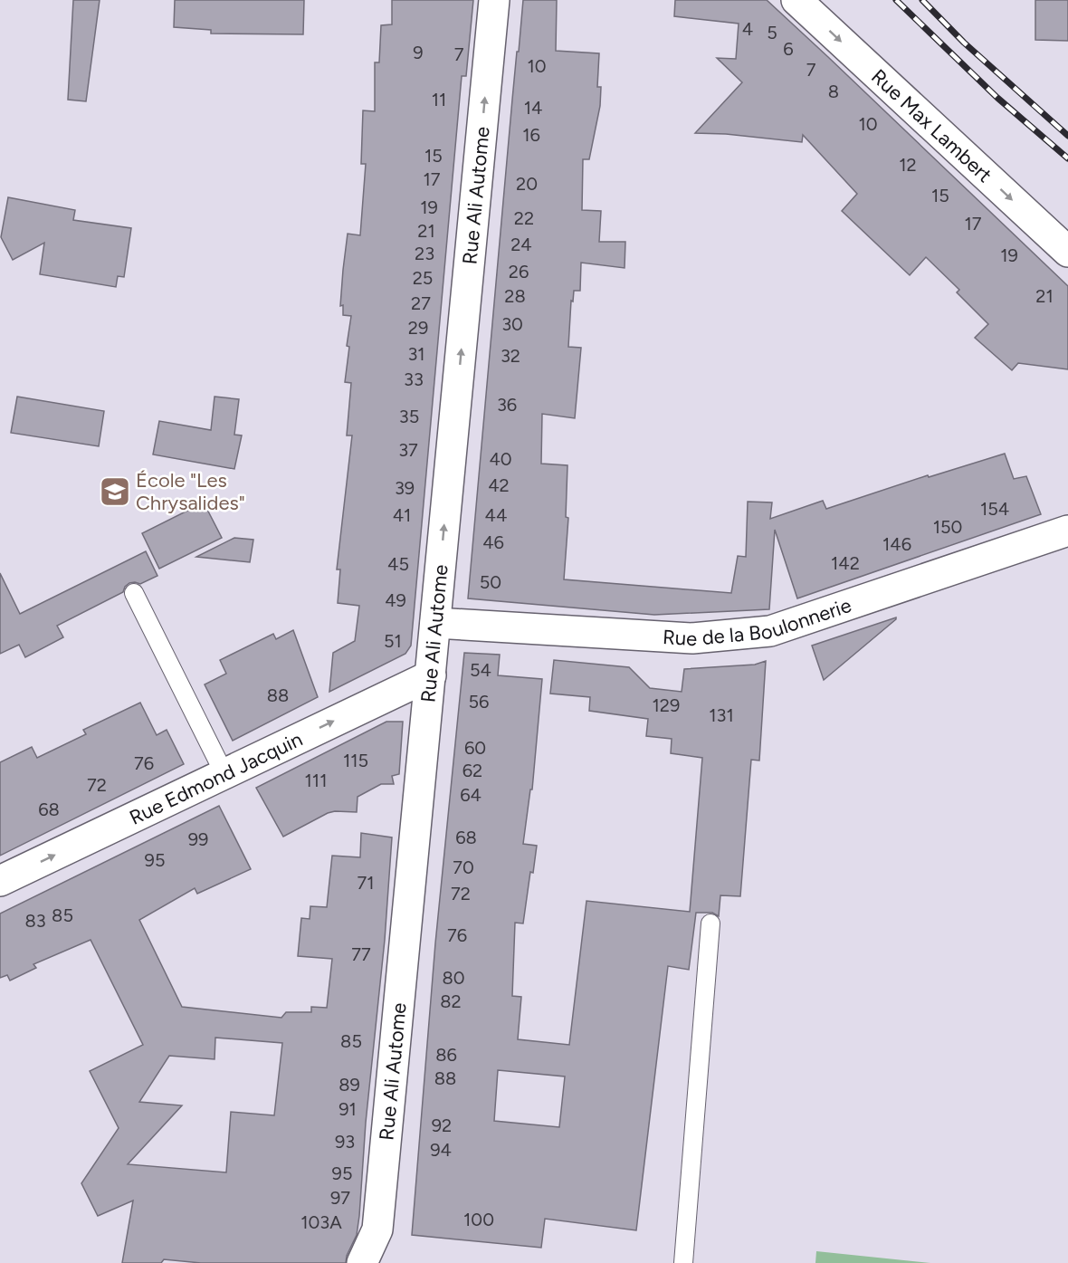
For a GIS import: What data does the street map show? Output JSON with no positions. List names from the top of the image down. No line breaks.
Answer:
{"streets":{"street":["Rue Max Lambert","Rue Ali Autome","Rue de la Boulonnerie","Rue Edmond Jacquin"]},"crossings":[["Rue Ali Autome","Rue de la Boulonnerie"],["Rue Ali Autome","Rue Edmond Jacquin"]],"one_way":["Rue Max Lambert","Rue Ali Autome","Rue Edmond Jacquin"],"places":{"school or university":["École \"Les Chrysalides\""]},"house_numbers":["4","5","6","9","7","10","7","8","11","14","10","16","15","12","17","20","15","19","22","17","21","24","23","19","26","25","28","21","27","30","29","31","32","33","36","35","37","40","42","39","154","41","44","150","46","146","142","45","50","49","51","54","88","56","129","131","60","115","76","62","111","72","64","68","68","99","95","70","71","72","85","83","76","77","80","82","85","86","88","89","91","92","93","94","95","97","100","103A"]}
